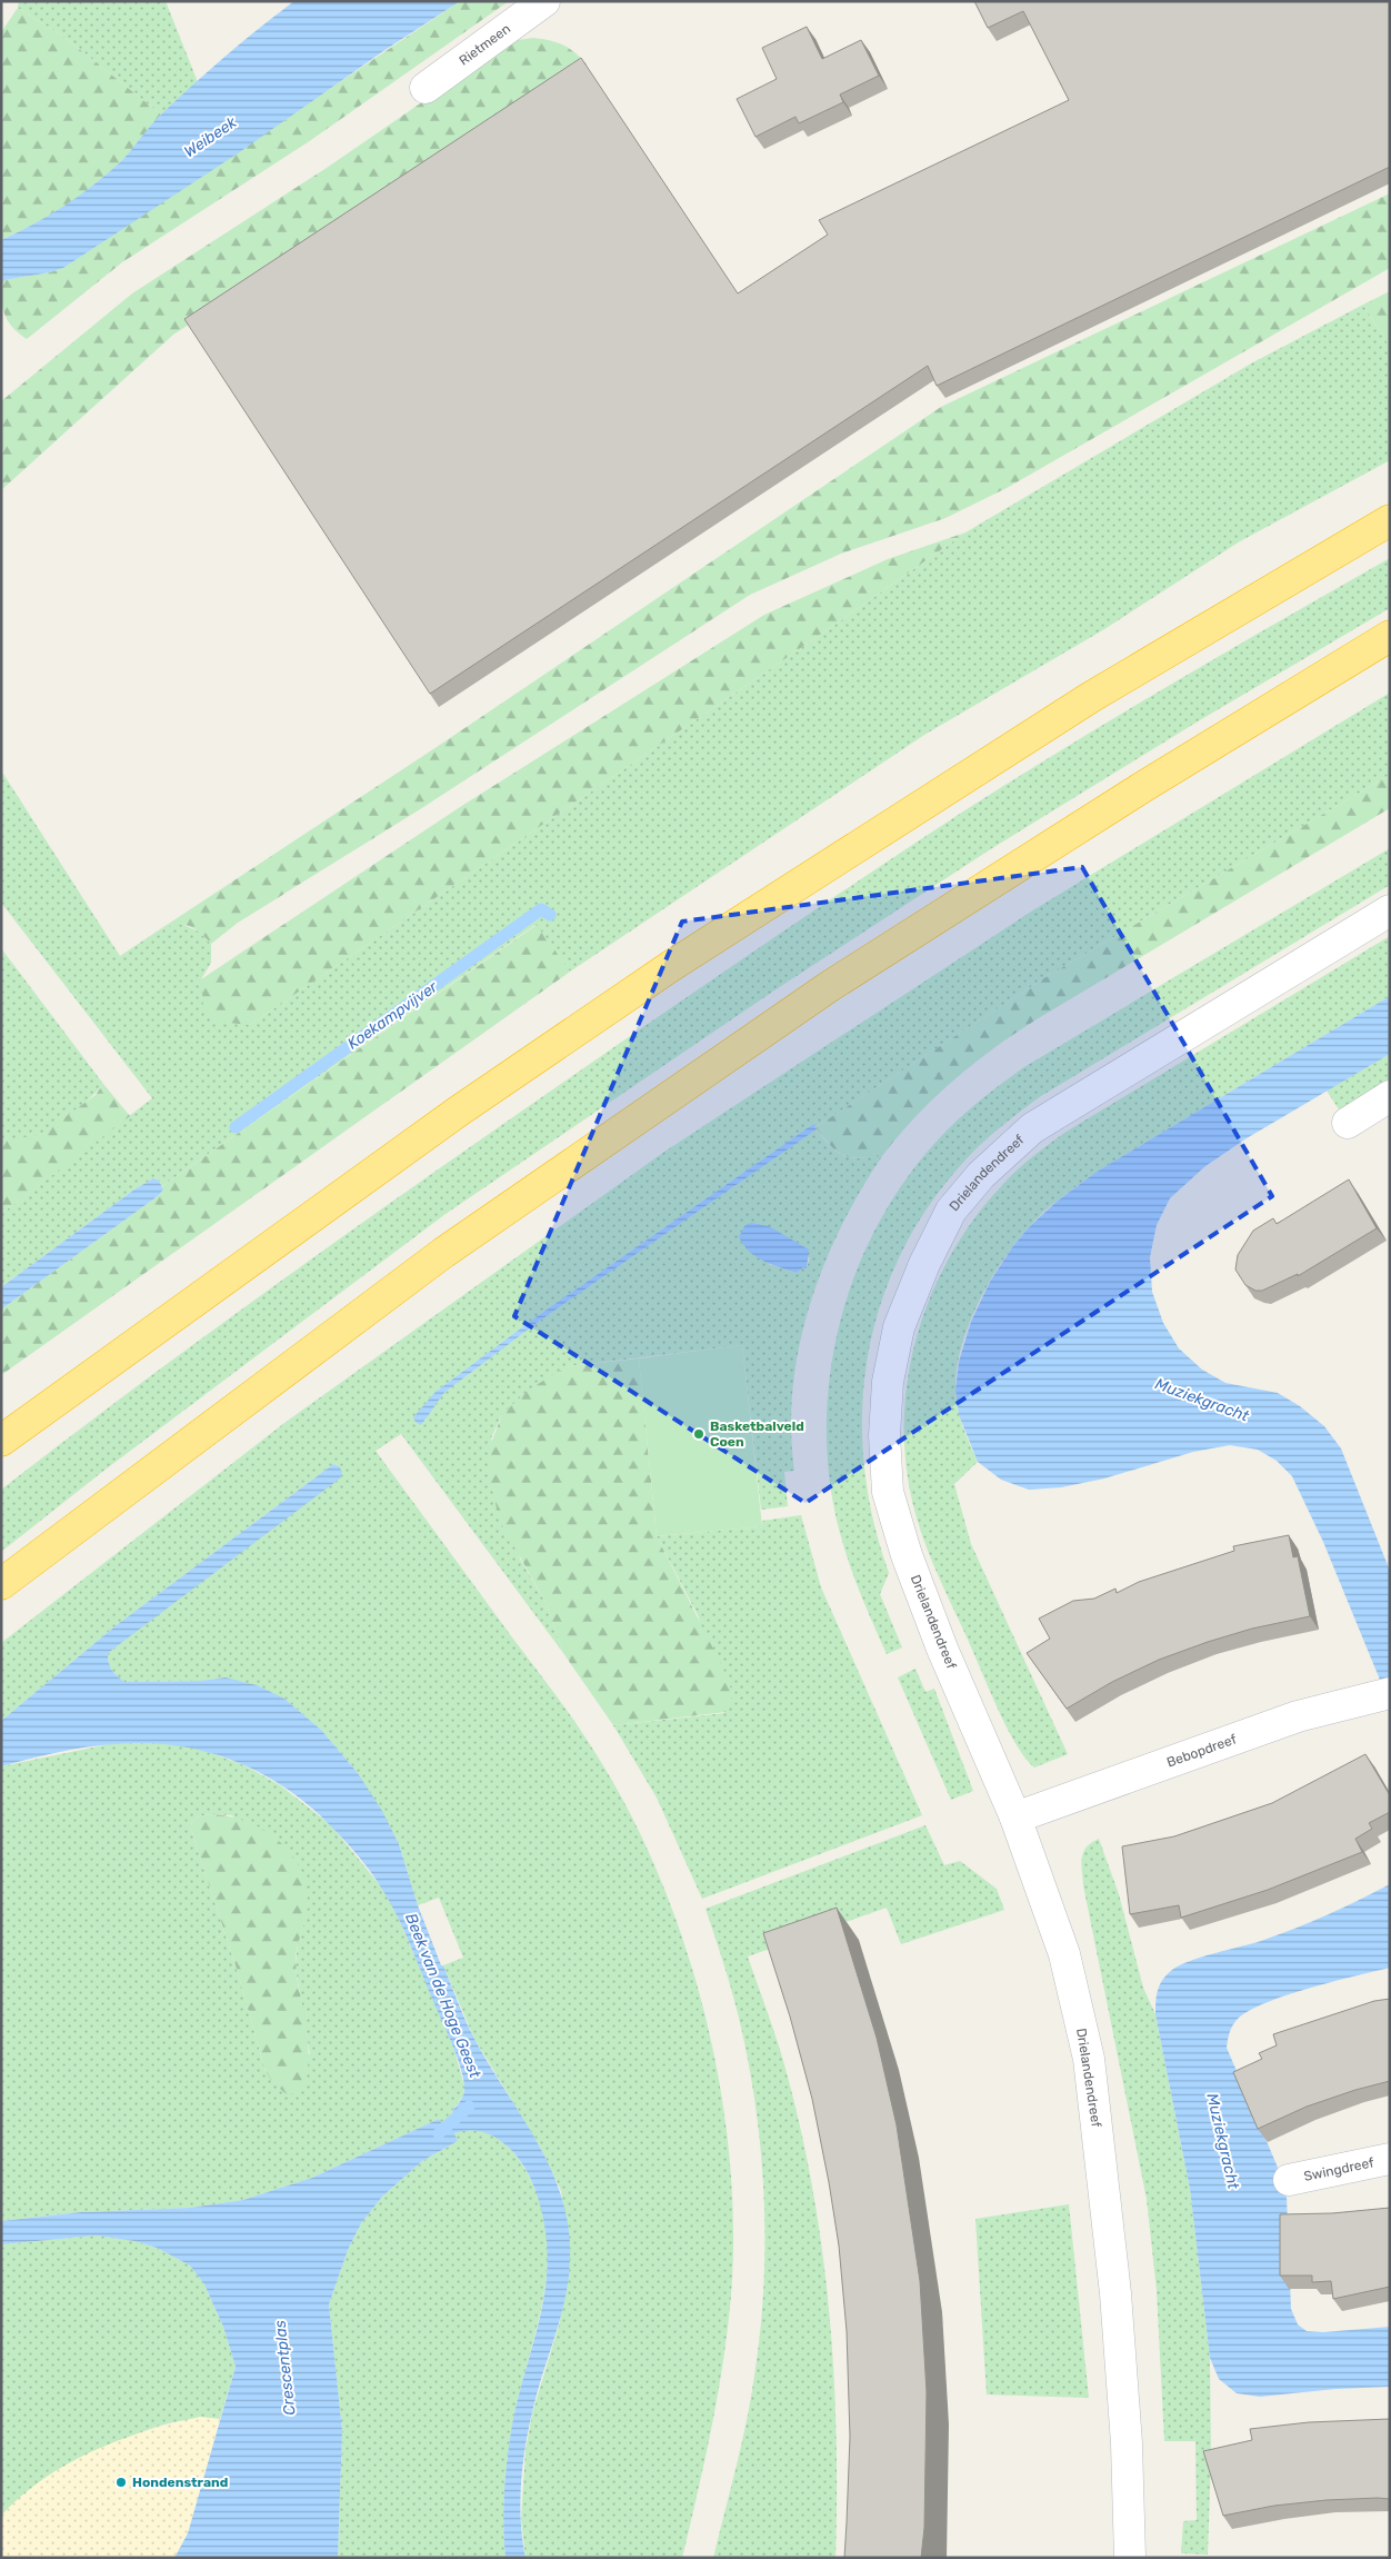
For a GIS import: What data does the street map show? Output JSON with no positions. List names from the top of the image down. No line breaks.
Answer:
{"streets":{"street":["Rietmeen","Drielandendreef","Bebopdreef","Swingdreef"]},"crossings":[["Drielandendreef","Bebopdreef"]],"water":["Weibeek","Koekampvijver","Muziekgracht","Beek van de Hoge Geest","Crescentplas"],"places":["Basketbalveld Coen","Hondenstrand"]}
